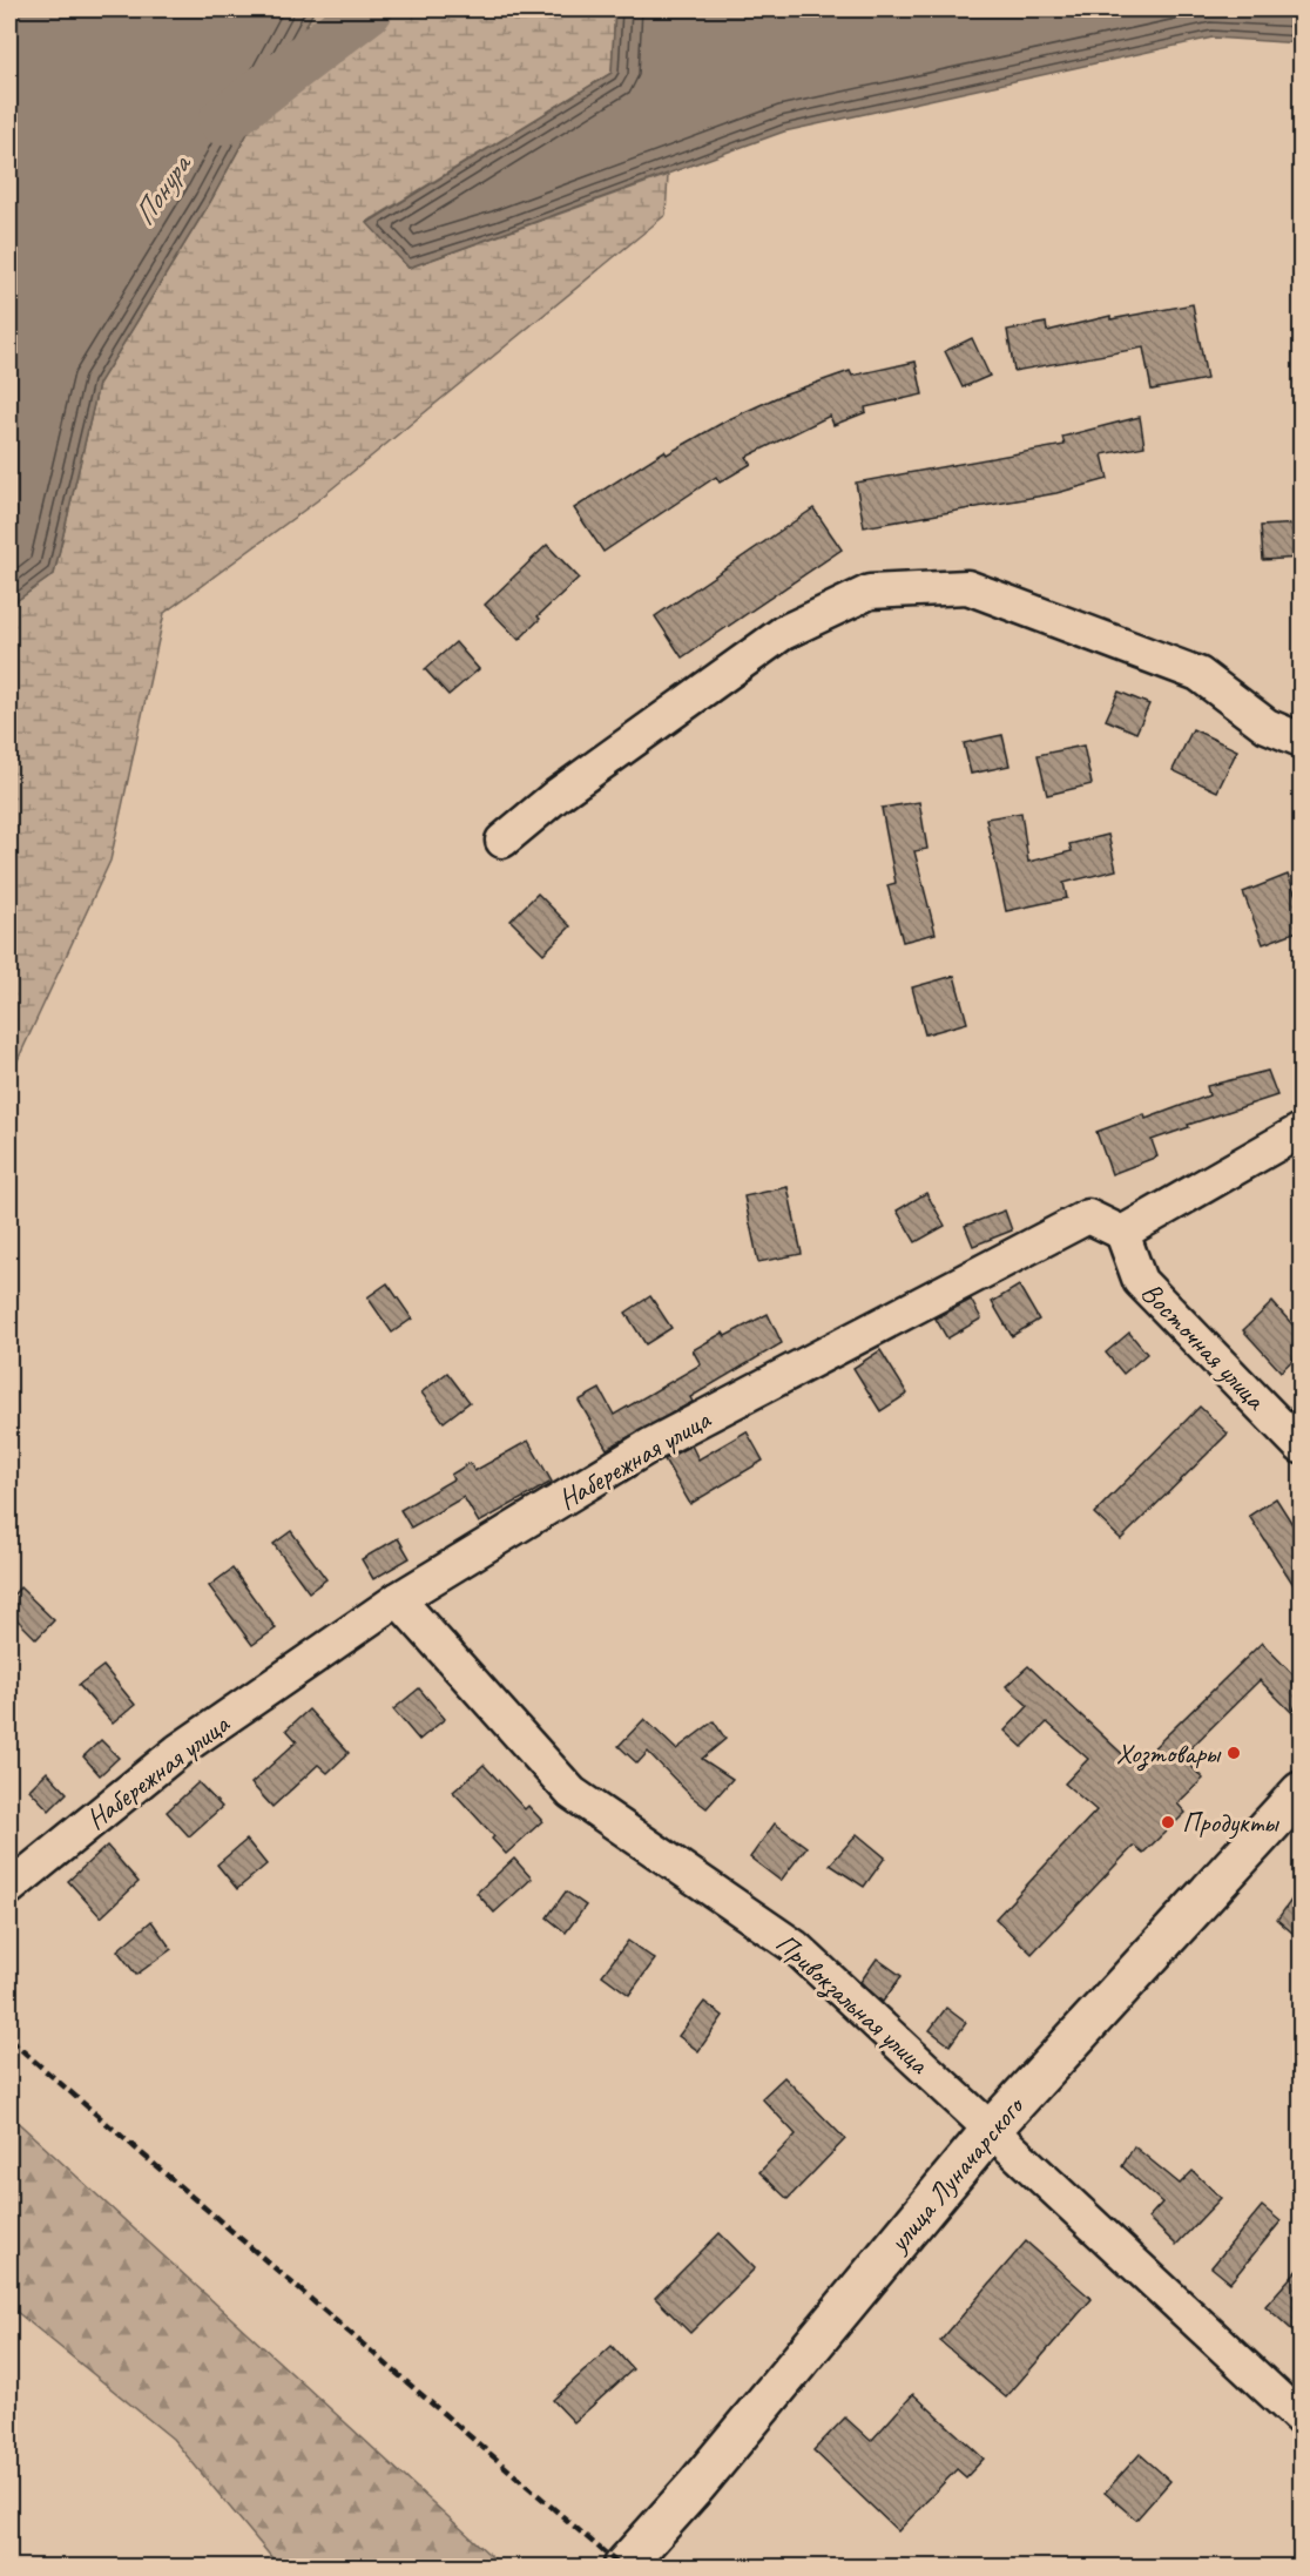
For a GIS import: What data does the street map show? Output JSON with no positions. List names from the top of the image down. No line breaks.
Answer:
{"streets":{"main road":["улица Луначарского"],"street":["Восточная улица","Набережная улица","Привокзальная улица"]},"crossings":[["Восточная улица","Набережная улица"],["Набережная улица","Привокзальная улица"],["Привокзальная улица","улица Луначарского"]],"water":["Понура"],"places":["Хозтовары","Продукты"]}
